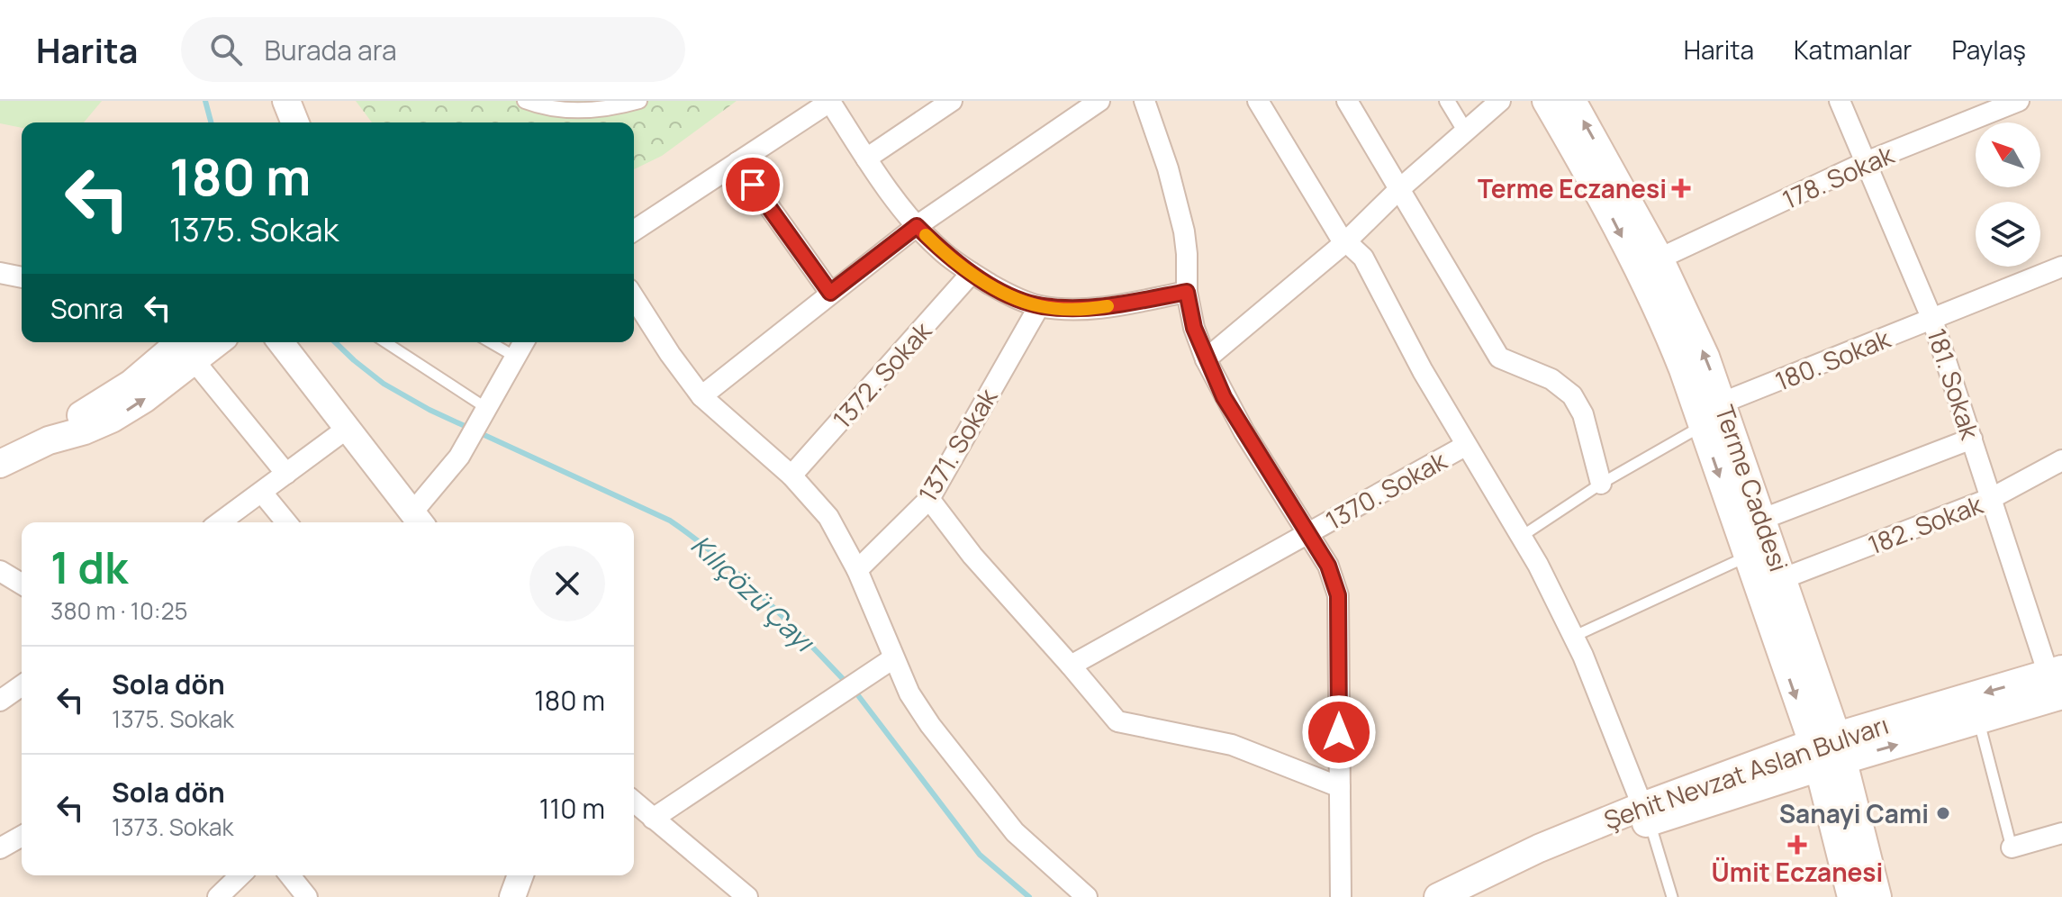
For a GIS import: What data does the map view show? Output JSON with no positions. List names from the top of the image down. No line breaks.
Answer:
{"streets":{"main road":["Terme Caddesi","Şehit Nevzat Aslan Bulvarı"],"street":["178. Sokak","180. Sokak","1372. Sokak","181. Sokak","1371. Sokak","1370. Sokak","182. Sokak"]},"crossings":[["178. Sokak","181. Sokak"],["178. Sokak","Terme Caddesi"],["180. Sokak","181. Sokak"],["180. Sokak","Terme Caddesi"],["181. Sokak","182. Sokak"],["181. Sokak","Şehit Nevzat Aslan Bulvarı"],["Terme Caddesi","182. Sokak"],["Terme Caddesi","Şehit Nevzat Aslan Bulvarı"]],"water":["Kılıçözü Çayı"],"places":{"health":["Terme Eczanesi","Ümit Eczanesi"],"other":["Sanayi Cami"]},"north":"top left","page":{"header":"Harita","search":"Burada ara","nav":["Harita","Katmanlar","Paylaş"],"turn":["180 m","1375. Sokak"],"then":"Sonra","heading":["1 dk","380 m · 10:25"],"list":[{"name":"Sola dön","note":"1375. Sokak","value":"180 m"},{"name":"Sola dön","note":"1373. Sokak","value":"110 m"}]}}
